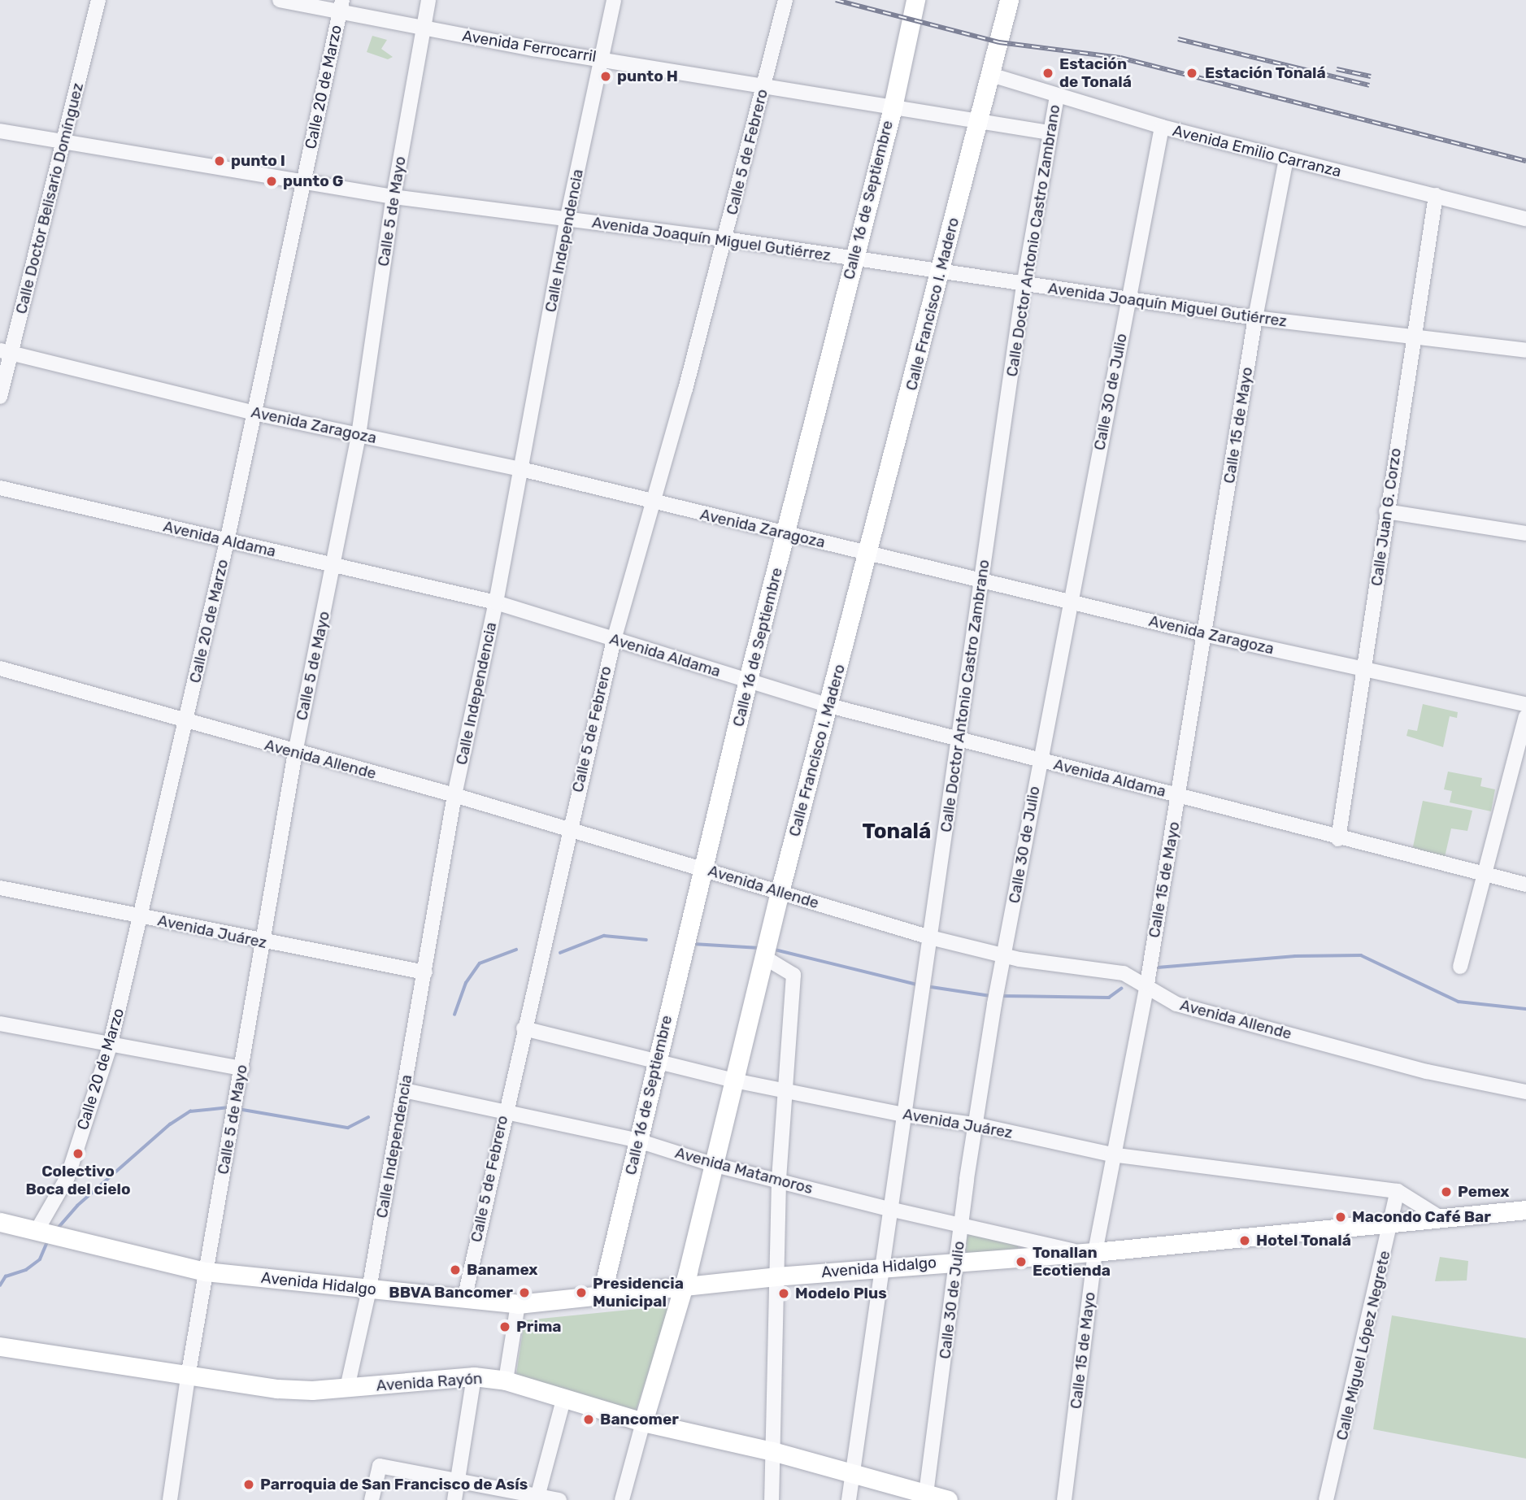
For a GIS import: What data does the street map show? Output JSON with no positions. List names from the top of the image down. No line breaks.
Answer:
{"streets":{"main road":["Calle 16 de Septiembre","Calle Francisco I. Madero","Avenida Hidalgo","Avenida Rayón"],"street":["Avenida Ferrocarril","Calle 20 de Marzo","Avenida Emilio Carranza","Calle 5 de Febrero","Calle Doctor Belisario Domínguez","Calle 5 de Mayo","Avenida Joaquín Miguel Gutiérrez","Calle Independencia","Calle Doctor Antonio Castro Zambrano","Calle 30 de Julio","Avenida Zaragoza","Calle 15 de Mayo","Calle Juan G. Corzo","Avenida Aldama","Avenida Allende","Avenida Juárez","Avenida Matamoros","Calle Miguel López Negrete"]},"crossings":[["Avenida Ferrocarril","Calle 20 de Marzo"],["Avenida Ferrocarril","Calle 5 de Febrero"],["Avenida Ferrocarril","Calle 16 de Septiembre"],["Avenida Ferrocarril","Calle 5 de Mayo"],["Avenida Ferrocarril","Calle Independencia"],["Avenida Ferrocarril","Calle Doctor Antonio Castro Zambrano"],["Avenida Ferrocarril","Calle Francisco I. Madero"],["Calle 20 de Marzo","Avenida Joaquín Miguel Gutiérrez"],["Calle 20 de Marzo","Avenida Zaragoza"],["Calle 20 de Marzo","Avenida Aldama"],["Calle 20 de Marzo","Avenida Allende"],["Calle 20 de Marzo","Avenida Juárez"],["Calle 20 de Marzo","Avenida Hidalgo"],["Avenida Emilio Carranza","Calle Doctor Antonio Castro Zambrano"],["Avenida Emilio Carranza","Calle Francisco I. Madero"],["Avenida Emilio Carranza","Calle 30 de Julio"],["Avenida Emilio Carranza","Calle 15 de Mayo"],["Avenida Emilio Carranza","Calle Juan G. Corzo"],["Calle 5 de Febrero","Avenida Joaquín Miguel Gutiérrez"],["Calle 5 de Febrero","Avenida Zaragoza"],["Calle 5 de Febrero","Avenida Aldama"],["Calle 5 de Febrero","Avenida Allende"],["Calle 5 de Febrero","Avenida Juárez"],["Calle 5 de Febrero","Avenida Matamoros"],["Calle 5 de Febrero","Avenida Hidalgo"],["Calle Doctor Belisario Domínguez","Avenida Joaquín Miguel Gutiérrez"],["Calle Doctor Belisario Domínguez","Avenida Zaragoza"],["Calle 16 de Septiembre","Avenida Joaquín Miguel Gutiérrez"],["Calle 16 de Septiembre","Avenida Zaragoza"],["Calle 16 de Septiembre","Avenida Aldama"],["Calle 16 de Septiembre","Avenida Allende"],["Calle 16 de Septiembre","Avenida Juárez"],["Calle 16 de Septiembre","Avenida Matamoros"],["Calle 16 de Septiembre","Avenida Hidalgo"],["Calle 5 de Mayo","Avenida Joaquín Miguel Gutiérrez"],["Calle 5 de Mayo","Avenida Zaragoza"],["Calle 5 de Mayo","Avenida Aldama"],["Calle 5 de Mayo","Avenida Allende"],["Calle 5 de Mayo","Avenida Juárez"],["Calle 5 de Mayo","Avenida Hidalgo"],["Calle 5 de Mayo","Avenida Rayón"],["Avenida Joaquín Miguel Gutiérrez","Calle Independencia"],["Avenida Joaquín Miguel Gutiérrez","Calle Doctor Antonio Castro Zambrano"],["Avenida Joaquín Miguel Gutiérrez","Calle Francisco I. Madero"],["Avenida Joaquín Miguel Gutiérrez","Calle 30 de Julio"],["Avenida Joaquín Miguel Gutiérrez","Calle 15 de Mayo"],["Avenida Joaquín Miguel Gutiérrez","Calle Juan G. Corzo"],["Calle Independencia","Avenida Zaragoza"],["Calle Independencia","Avenida Aldama"],["Calle Independencia","Avenida Allende"],["Calle Independencia","Avenida Juárez"],["Calle Independencia","Avenida Matamoros"],["Calle Independencia","Avenida Hidalgo"],["Calle Independencia","Avenida Rayón"],["Calle Doctor Antonio Castro Zambrano","Avenida Zaragoza"],["Calle Doctor Antonio Castro Zambrano","Avenida Aldama"],["Calle Doctor Antonio Castro Zambrano","Avenida Allende"],["Calle Doctor Antonio Castro Zambrano","Avenida Juárez"],["Calle Doctor Antonio Castro Zambrano","Avenida Matamoros"],["Calle Doctor Antonio Castro Zambrano","Avenida Hidalgo"],["Calle Doctor Antonio Castro Zambrano","Avenida Rayón"],["Calle Francisco I. Madero","Avenida Zaragoza"],["Calle Francisco I. Madero","Avenida Aldama"],["Calle Francisco I. Madero","Avenida Allende"],["Calle Francisco I. Madero","Avenida Juárez"],["Calle Francisco I. Madero","Avenida Matamoros"],["Calle Francisco I. Madero","Avenida Hidalgo"],["Calle Francisco I. Madero","Avenida Rayón"],["Calle 30 de Julio","Avenida Zaragoza"],["Calle 30 de Julio","Avenida Aldama"],["Calle 30 de Julio","Avenida Allende"],["Calle 30 de Julio","Avenida Juárez"],["Calle 30 de Julio","Avenida Matamoros"],["Calle 30 de Julio","Avenida Hidalgo"],["Calle 30 de Julio","Avenida Rayón"],["Avenida Zaragoza","Calle 15 de Mayo"],["Avenida Zaragoza","Calle Juan G. Corzo"],["Calle 15 de Mayo","Avenida Aldama"],["Calle 15 de Mayo","Avenida Allende"],["Calle 15 de Mayo","Avenida Juárez"],["Calle 15 de Mayo","Avenida Matamoros"],["Calle 15 de Mayo","Avenida Hidalgo"],["Calle Juan G. Corzo","Avenida Aldama"],["Avenida Juárez","Calle Miguel López Negrete"],["Avenida Matamoros","Avenida Hidalgo"],["Avenida Hidalgo","Calle Miguel López Negrete"]],"districts":["Tonalá"],"places":["Estación de Tonalá","Estación Tonalá","punto H","punto I","punto G","Colectivo Boca del cielo","Pemex","Macondo Café Bar","Hotel Tonalá","Tonallan Ecotienda","Banamex","BBVA Bancomer","Presidencia Municipal","Modelo Plus","Prima","Bancomer","Parroquia de San Francisco de Asís"]}
